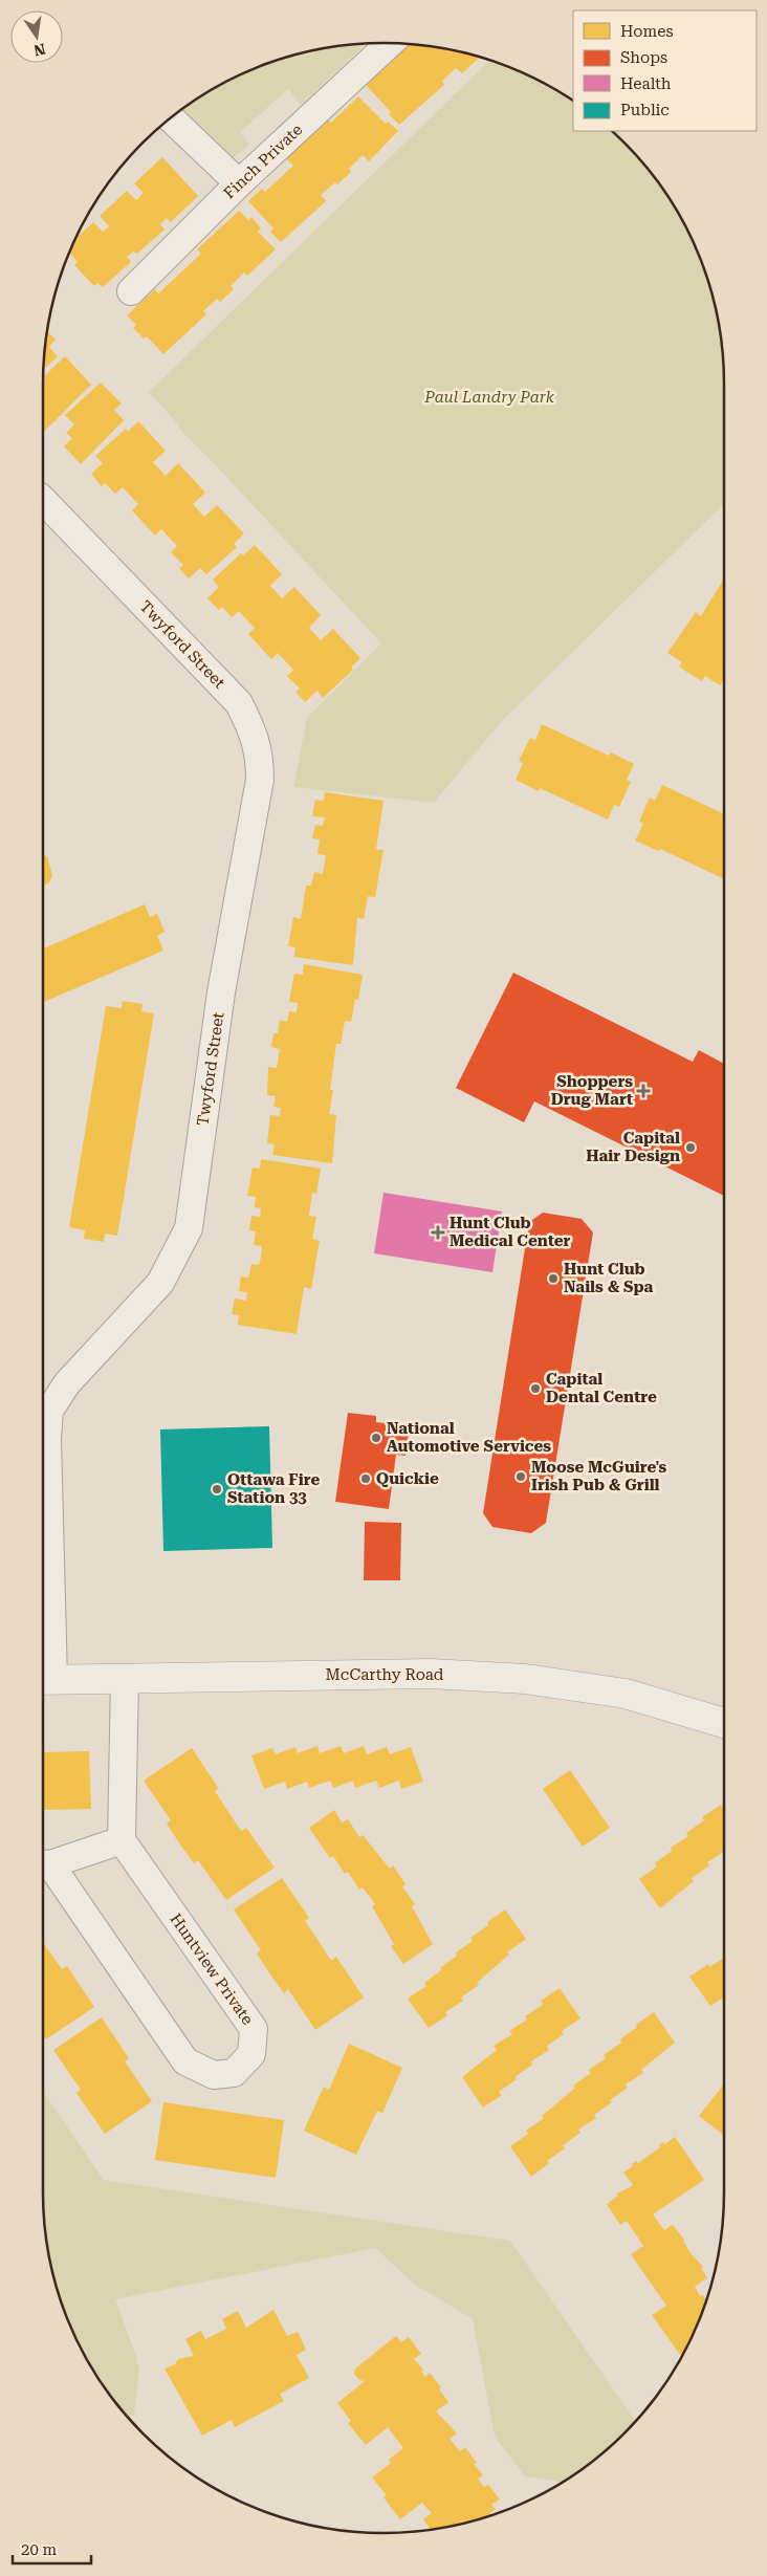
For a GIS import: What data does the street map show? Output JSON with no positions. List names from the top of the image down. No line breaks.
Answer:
{"streets":{"street":["Finch Private","Twyford Street","McCarthy Road","Huntview Private"]},"crossings":[["Twyford Street","McCarthy Road"]],"parks":["Paul Landry Park"],"places":{"health":["Shoppers Drug Mart","Hunt Club Medical Center"],"other":["Capital Hair Design","Hunt Club Nails & Spa","Capital Dental Centre","National Automotive Services","Moose McGuire's Irish Pub & Grill","Quickie","Ottawa Fire Station 33"]},"legend":["Homes","Shops","Health","Public"],"scale_bar":"20 m","north":"bottom"}
